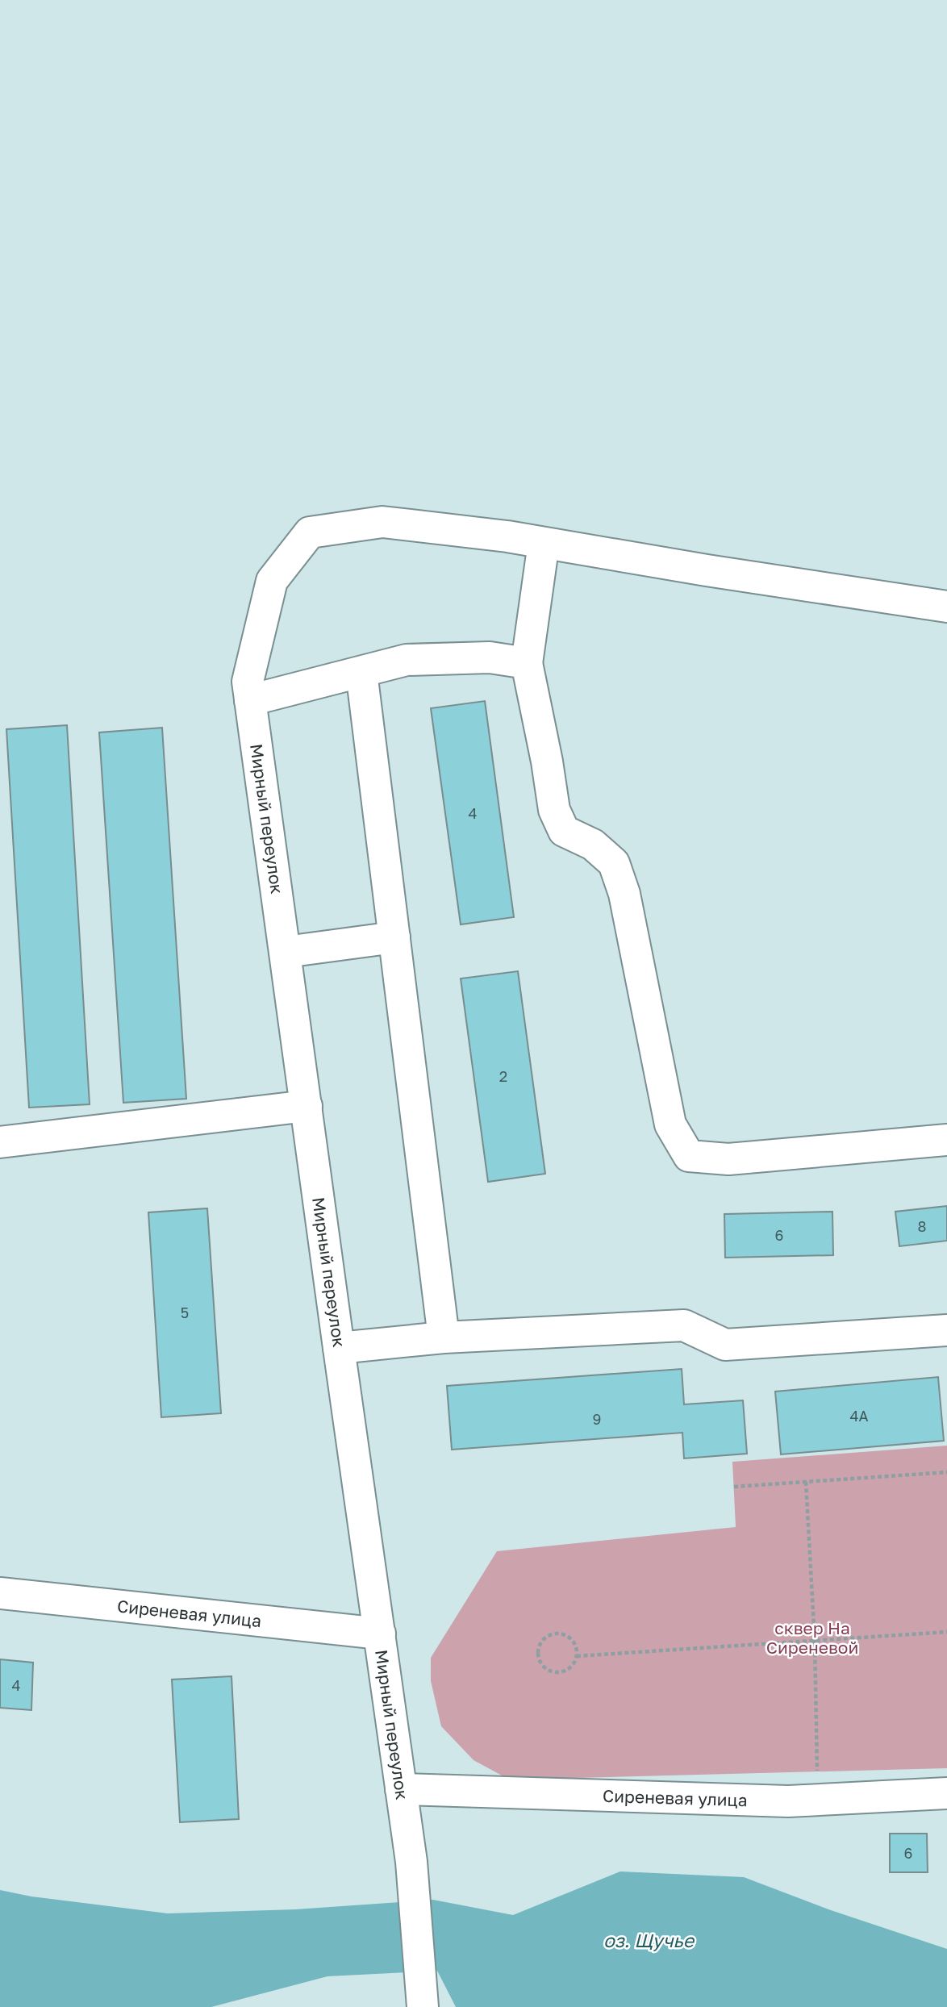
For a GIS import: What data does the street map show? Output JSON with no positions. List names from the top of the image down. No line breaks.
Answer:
{"streets":{"street":["Мирный переулок","Сиреневая улица"]},"crossings":[["Мирный переулок","Сиреневая улица"]],"water":["оз. Щучье"],"parks":["сквер На Сиреневой"],"house_numbers":["4","2","8","6","5","4А","9","4","6"]}
